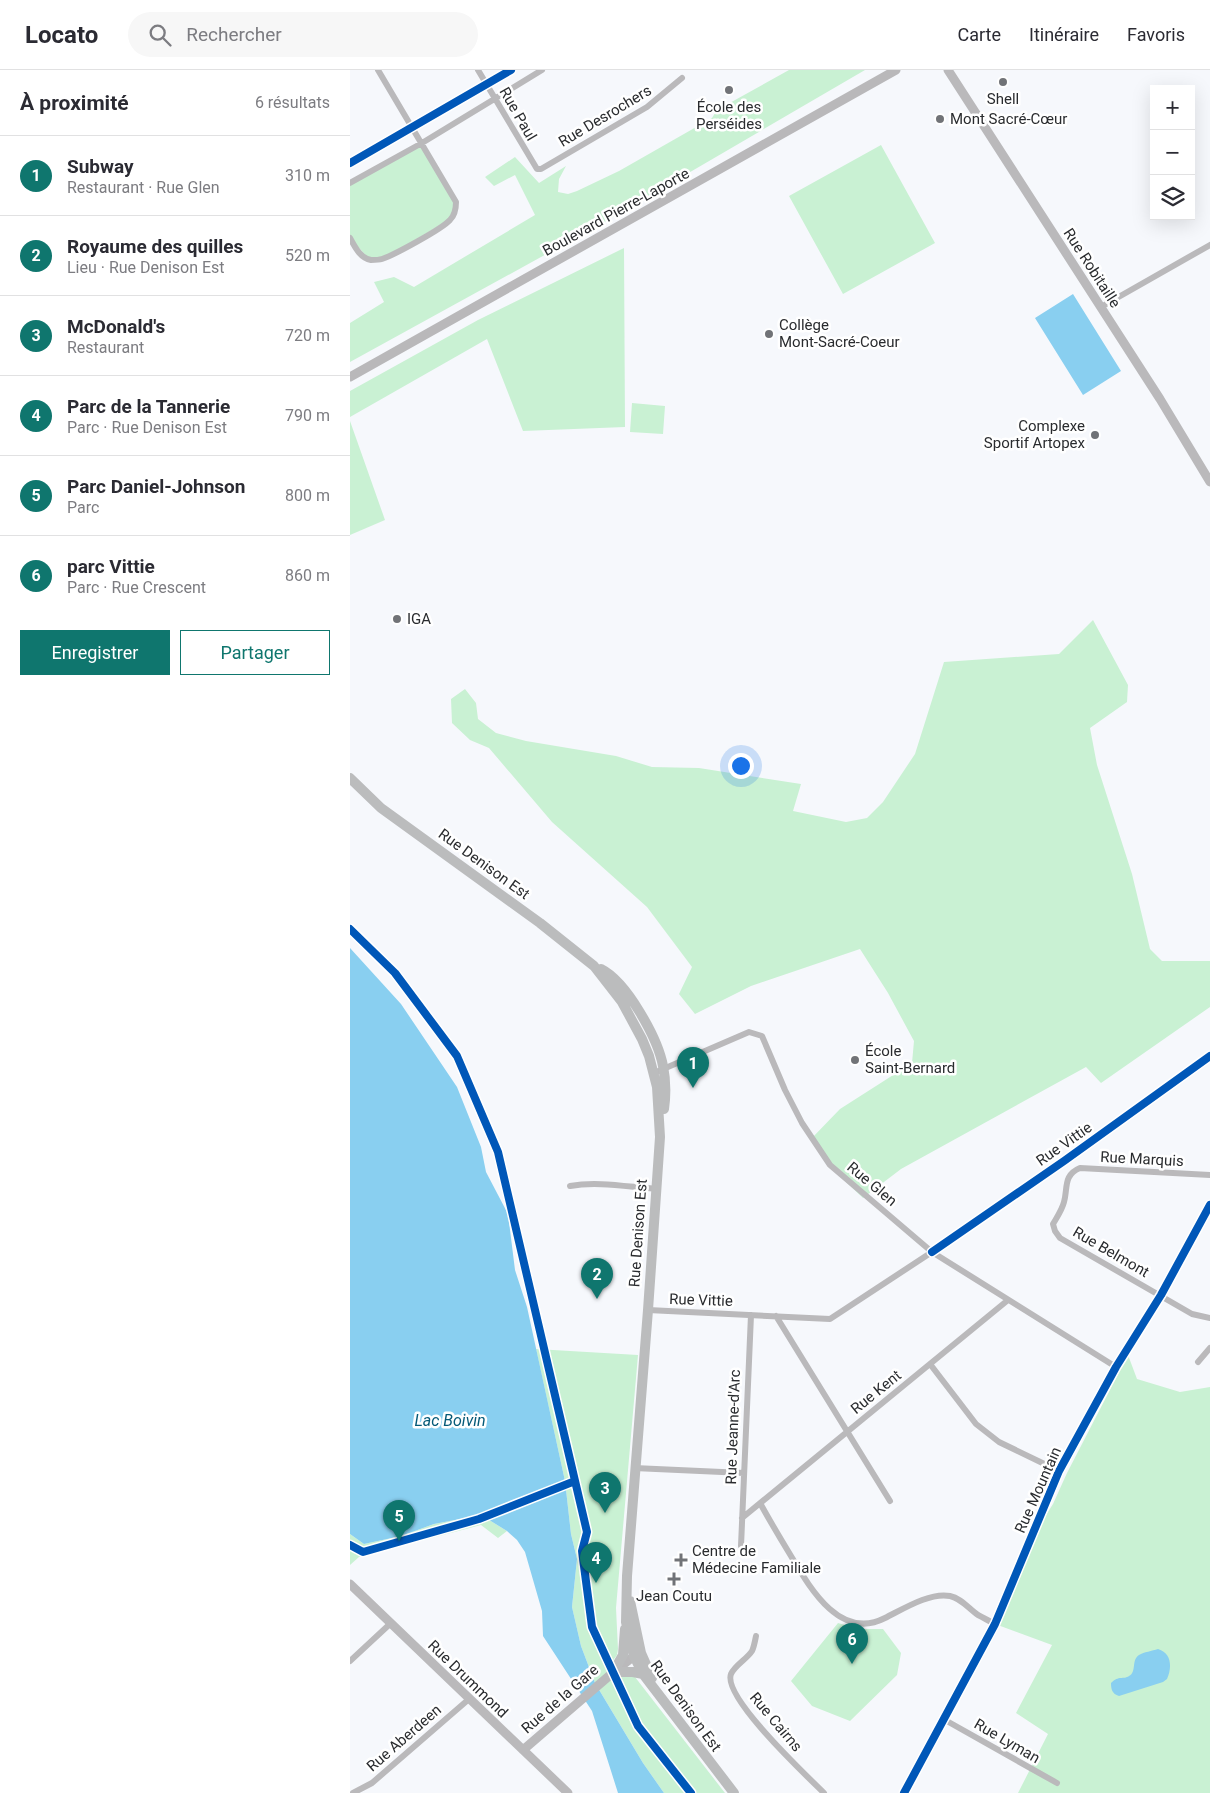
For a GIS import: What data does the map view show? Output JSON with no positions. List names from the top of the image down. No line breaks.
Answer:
{"streets":{"main road":["Boulevard Pierre-Laporte","Rue Denison Est"],"street":["Rue Paul","Rue Desrochers","Rue Robitaille","Rue Vittie","Rue Marquis","Rue Glen","Rue Belmont","Rue Kent","Rue Jeanne-d'Arc","Rue Mountain","Rue Drummond","Rue de la Gare","Rue Cairns","Rue Aberdeen","Rue Lyman"]},"crossings":[["Rue Paul","Rue Desrochers"],["Rue Denison Est","Rue Vittie"],["Rue Denison Est","Rue Glen"],["Rue Denison Est","Rue de la Gare"],["Rue Vittie","Rue Glen"],["Rue Vittie","Rue Jeanne-d'Arc"],["Rue Marquis","Rue Belmont"],["Rue Glen","Rue Kent"],["Rue Glen","Rue Mountain"],["Rue Belmont","Rue Mountain"],["Rue Mountain","Rue Lyman"],["Rue Drummond","Rue de la Gare"],["Rue Drummond","Rue Aberdeen"]],"water":["Lac Boivin"],"places":{"other":["Shell","École des Perséides","Mont Sacré-Cœur","Collège Mont-Sacré-Coeur","Complexe Sportif Artopex","IGA","École Saint-Bernard"],"health":["Centre de Médecine Familiale","Jean Coutu"]},"page":{"header":"Locato","search":"Rechercher","nav":["Carte","Itinéraire","Favoris"],"heading":["À proximité","6 résultats"],"map_buttons":["+","−"],"list":[{"mark":"1","name":"Subway","note":"Restaurant · Rue Glen","value":"310 m"},{"mark":"2","name":"Royaume des quilles","note":"Lieu · Rue Denison Est","value":"520 m"},{"mark":"3","name":"McDonald's","note":"Restaurant","value":"720 m"},{"mark":"4","name":"Parc de la Tannerie","note":"Parc · Rue Denison Est","value":"790 m"},{"mark":"5","name":"Parc Daniel-Johnson","note":"Parc","value":"800 m"},{"mark":"6","name":"parc Vittie","note":"Parc · Rue Crescent","value":"860 m"}],"buttons":["Enregistrer","Partager"],"pins":["1","2","3","5","4","6"]}}
